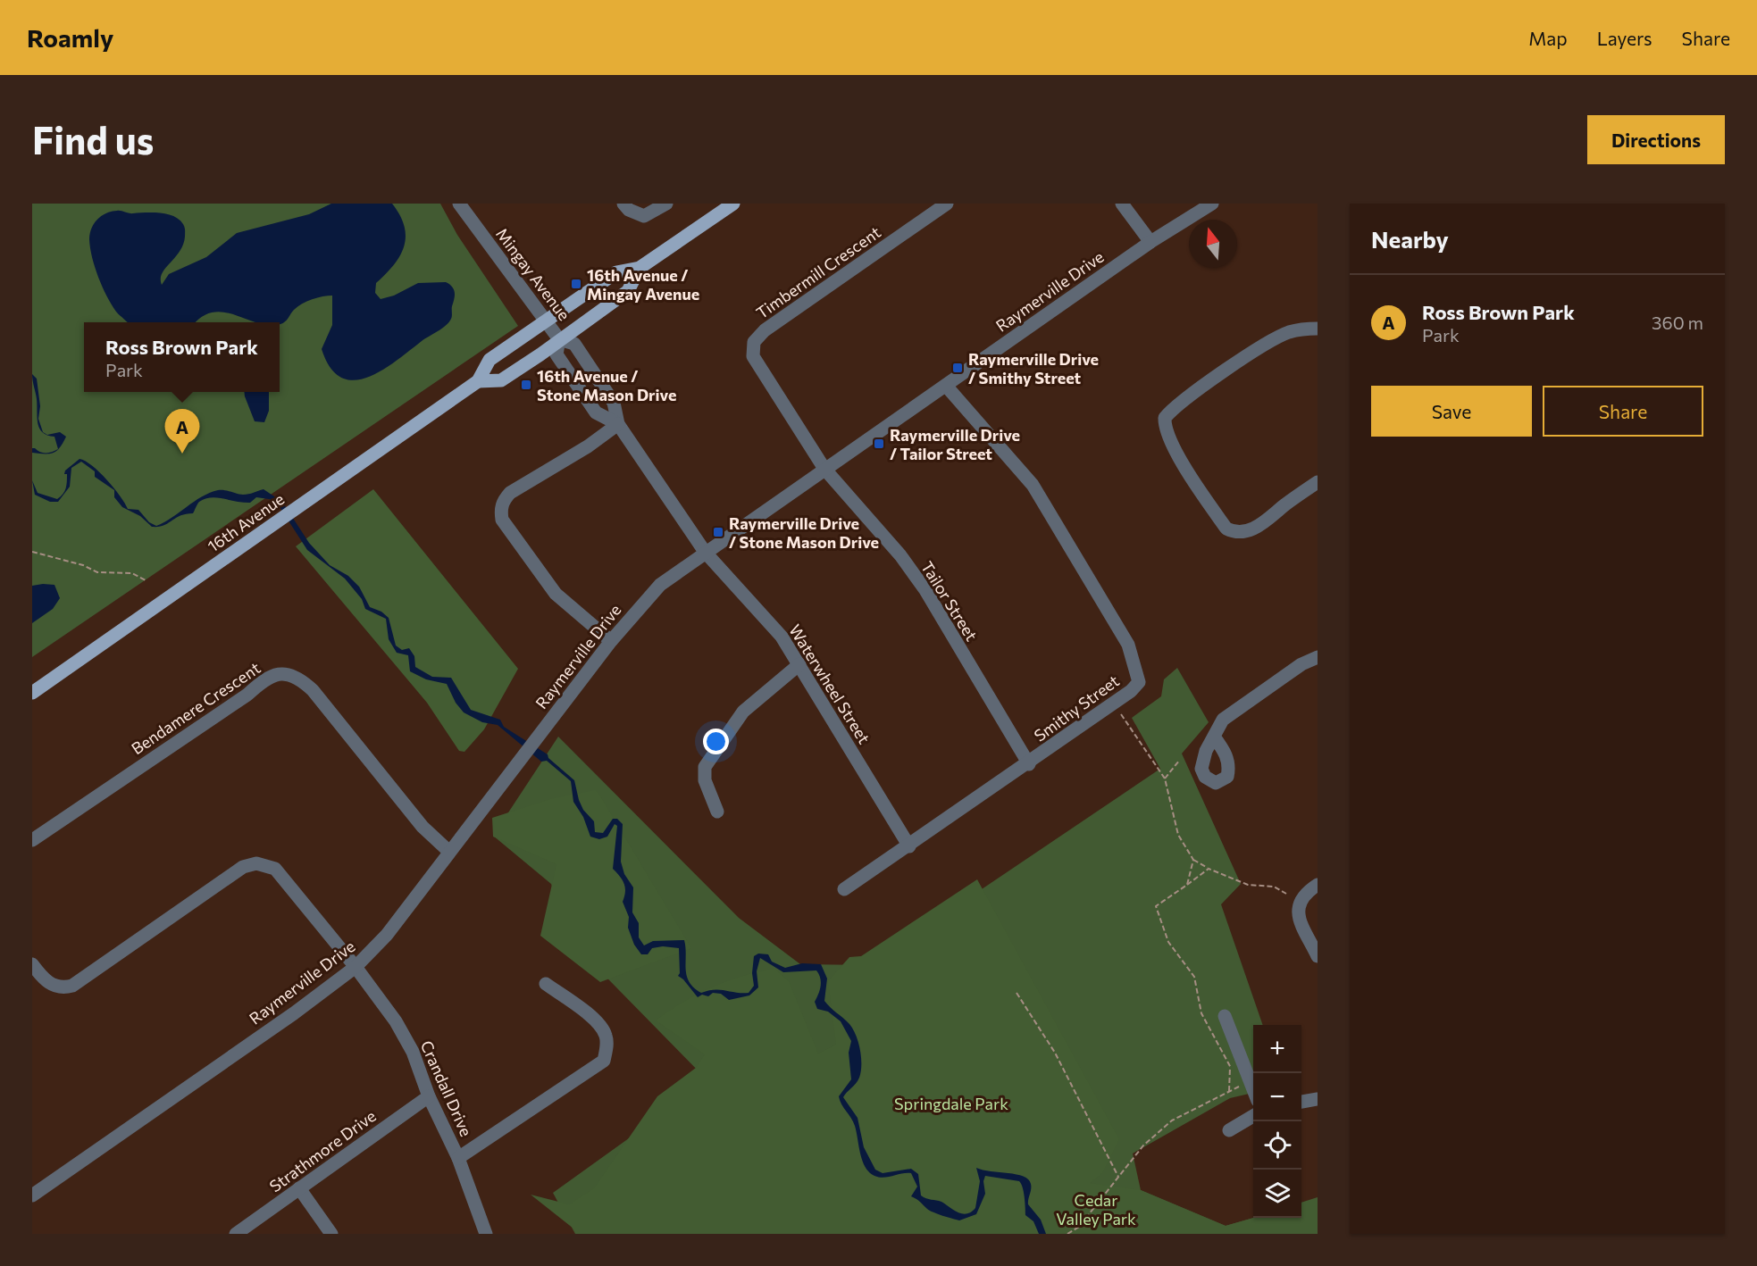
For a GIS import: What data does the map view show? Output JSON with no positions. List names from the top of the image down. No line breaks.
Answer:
{"streets":{"main road":["16th Avenue"],"street":["Timbermill Crescent","Mingay Avenue","Raymerville Drive","Tailor Street","Waterwheel Street","Bendamere Crescent","Smithy Street","Crandall Drive","Strathmore Drive"]},"crossings":[["Timbermill Crescent","Raymerville Drive"],["Timbermill Crescent","Tailor Street"],["Mingay Avenue","16th Avenue"],["Raymerville Drive","Tailor Street"],["Raymerville Drive","Waterwheel Street"],["Raymerville Drive","Bendamere Crescent"],["Raymerville Drive","Smithy Street"],["Raymerville Drive","Crandall Drive"],["Tailor Street","Smithy Street"],["Waterwheel Street","Smithy Street"],["Crandall Drive","Strathmore Drive"]],"parks":["Springdale Park","Cedar Valley Park"],"places":{"transit":["16th Avenue / Mingay Avenue","Raymerville Drive / Smithy Street","16th Avenue / Stone Mason Drive","Raymerville Drive / Tailor Street","Raymerville Drive / Stone Mason Drive"]},"north":"top","page":{"header":"Roamly","nav":["Map","Layers","Share"],"buttons":["Directions",["Save","Share"]],"title":"Find us","heading":"Nearby","list":[{"mark":"A","name":"Ross Brown Park","note":"Park","value":"360 m"}],"popup":["Ross Brown Park","Park"],"pins":"A","map_buttons":["+","−"]}}
